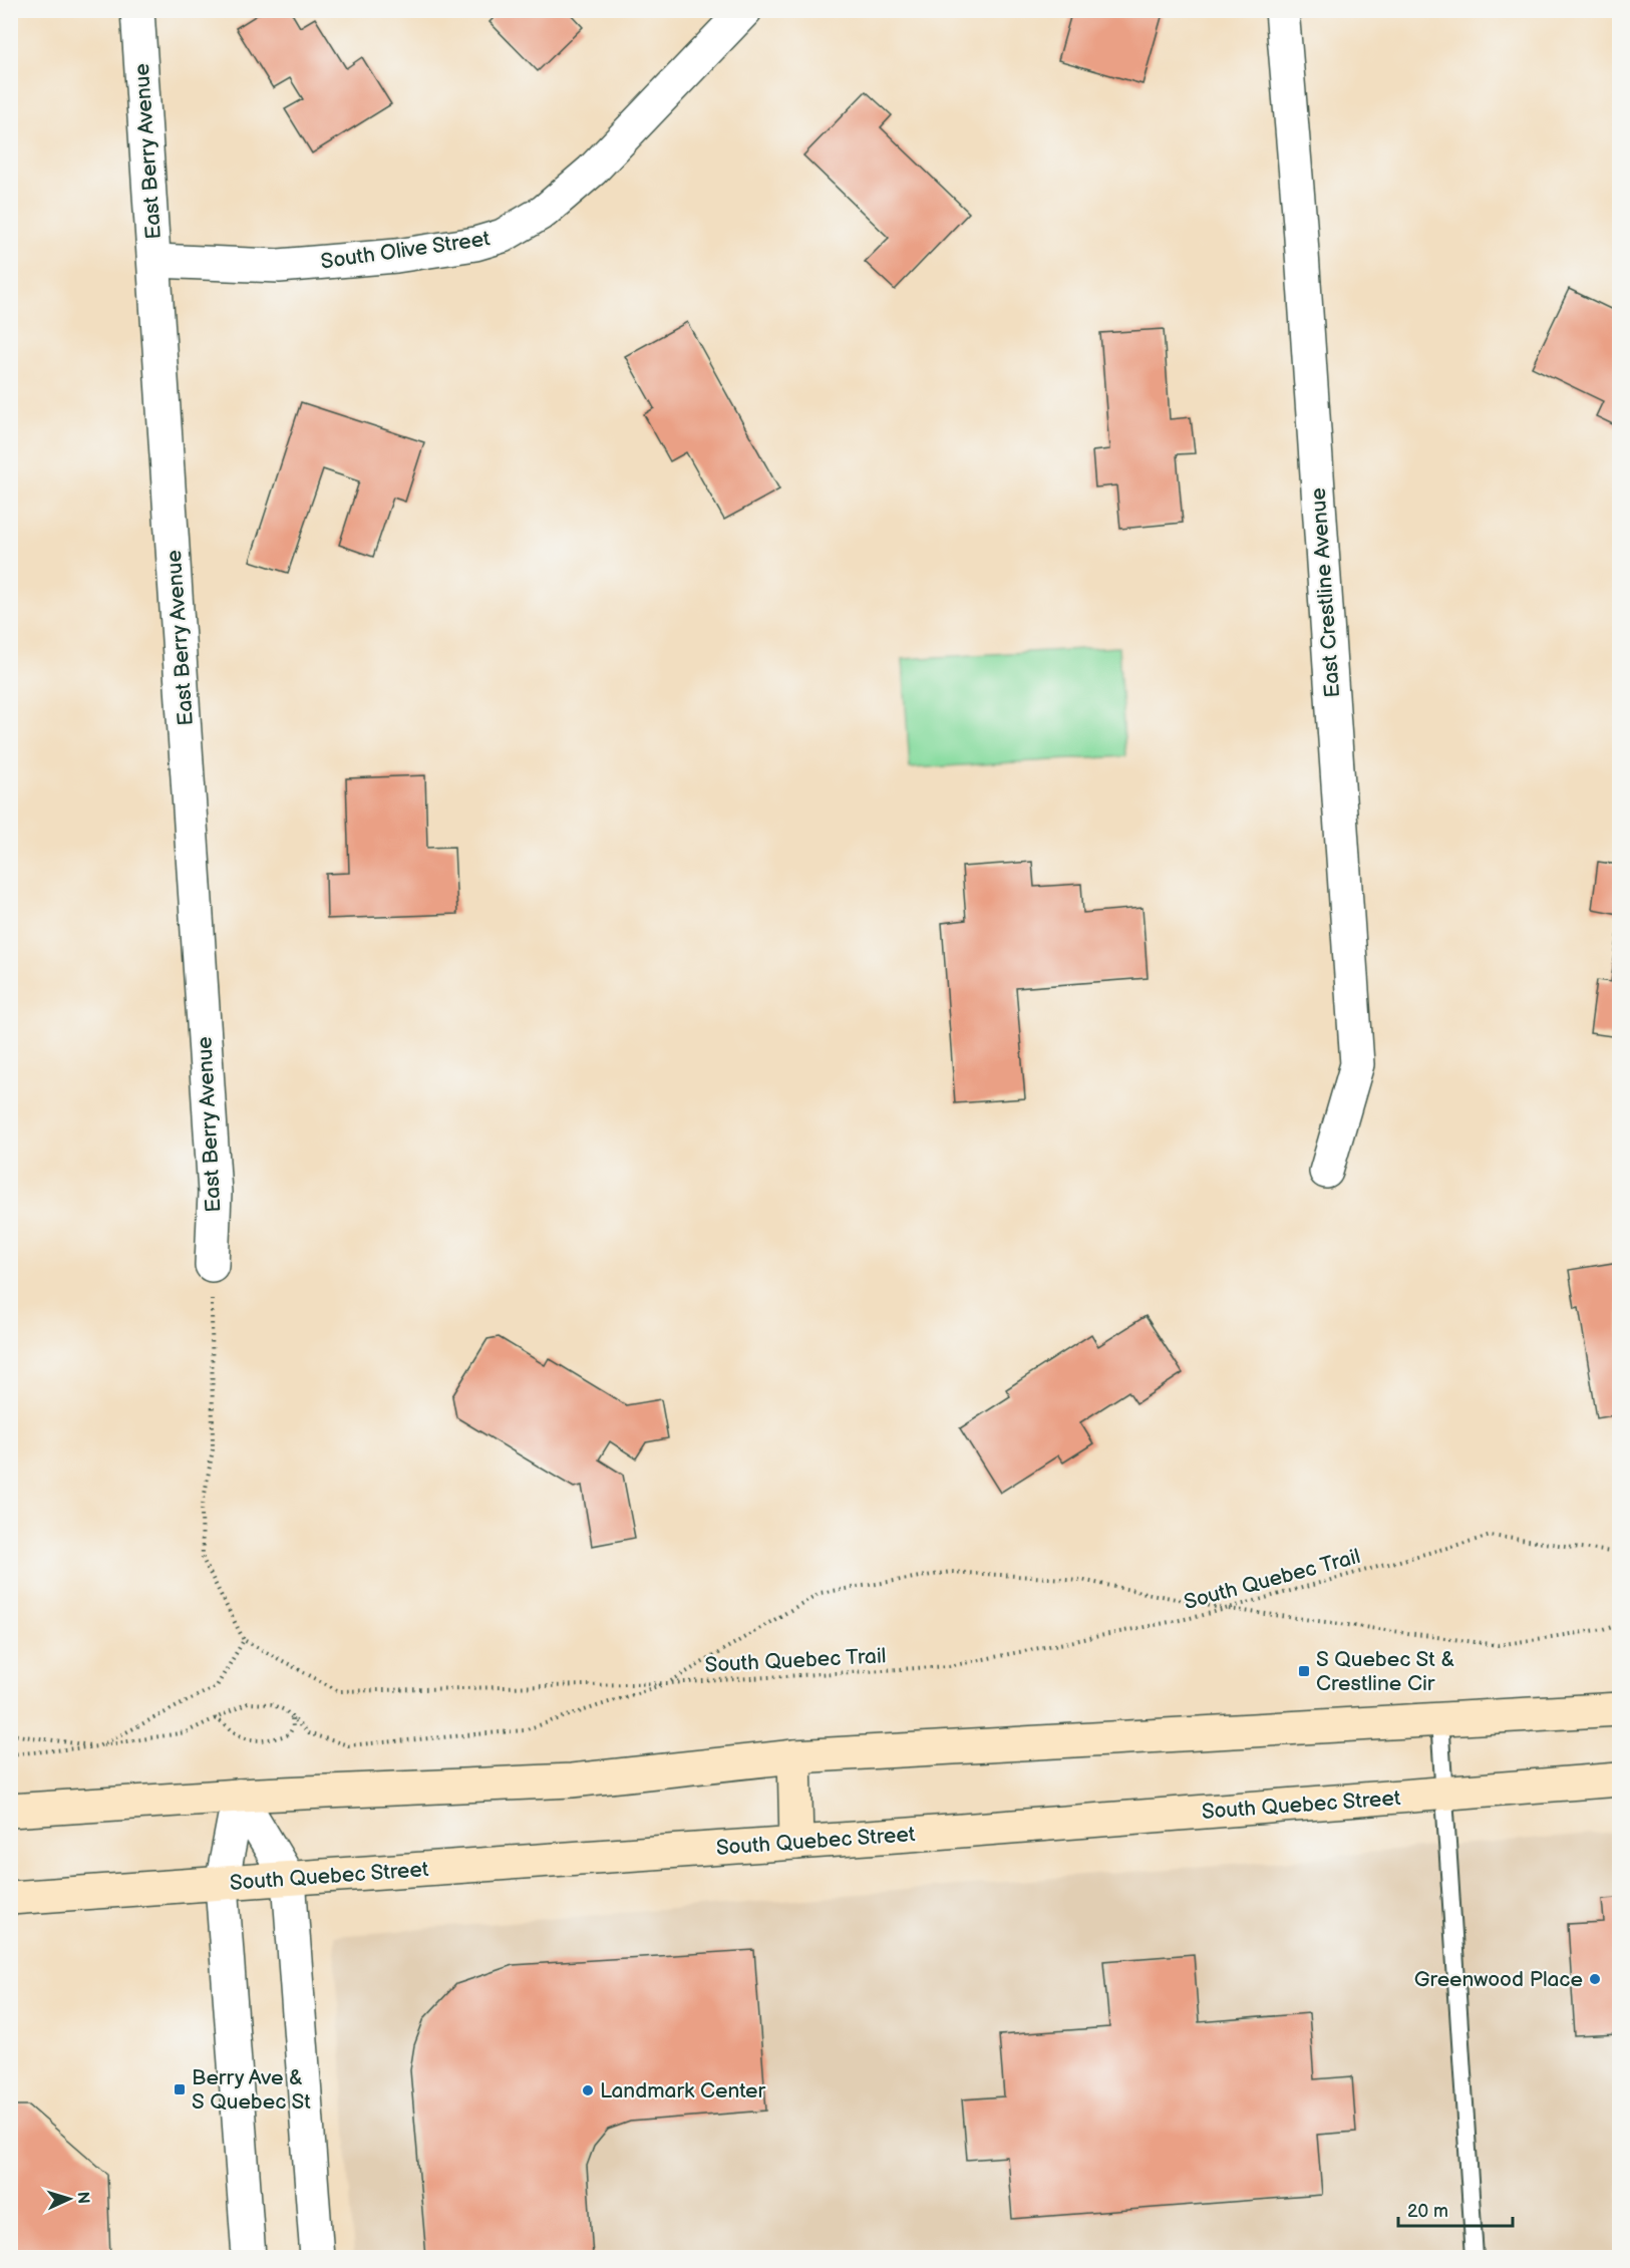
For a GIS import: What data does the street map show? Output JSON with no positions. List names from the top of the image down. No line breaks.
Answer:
{"streets":{"main road":["South Quebec Street"],"street":["East Berry Avenue","South Olive Street","East Crestline Avenue"],"path":["South Quebec Trail"]},"crossings":[["East Berry Avenue","South Olive Street"]],"places":{"transit":["S Quebec St & Crestline Cir","Berry Ave & S Quebec St"],"other":["Greenwood Place","Landmark Center"]},"scale_bar":"20 m","north":"right"}
